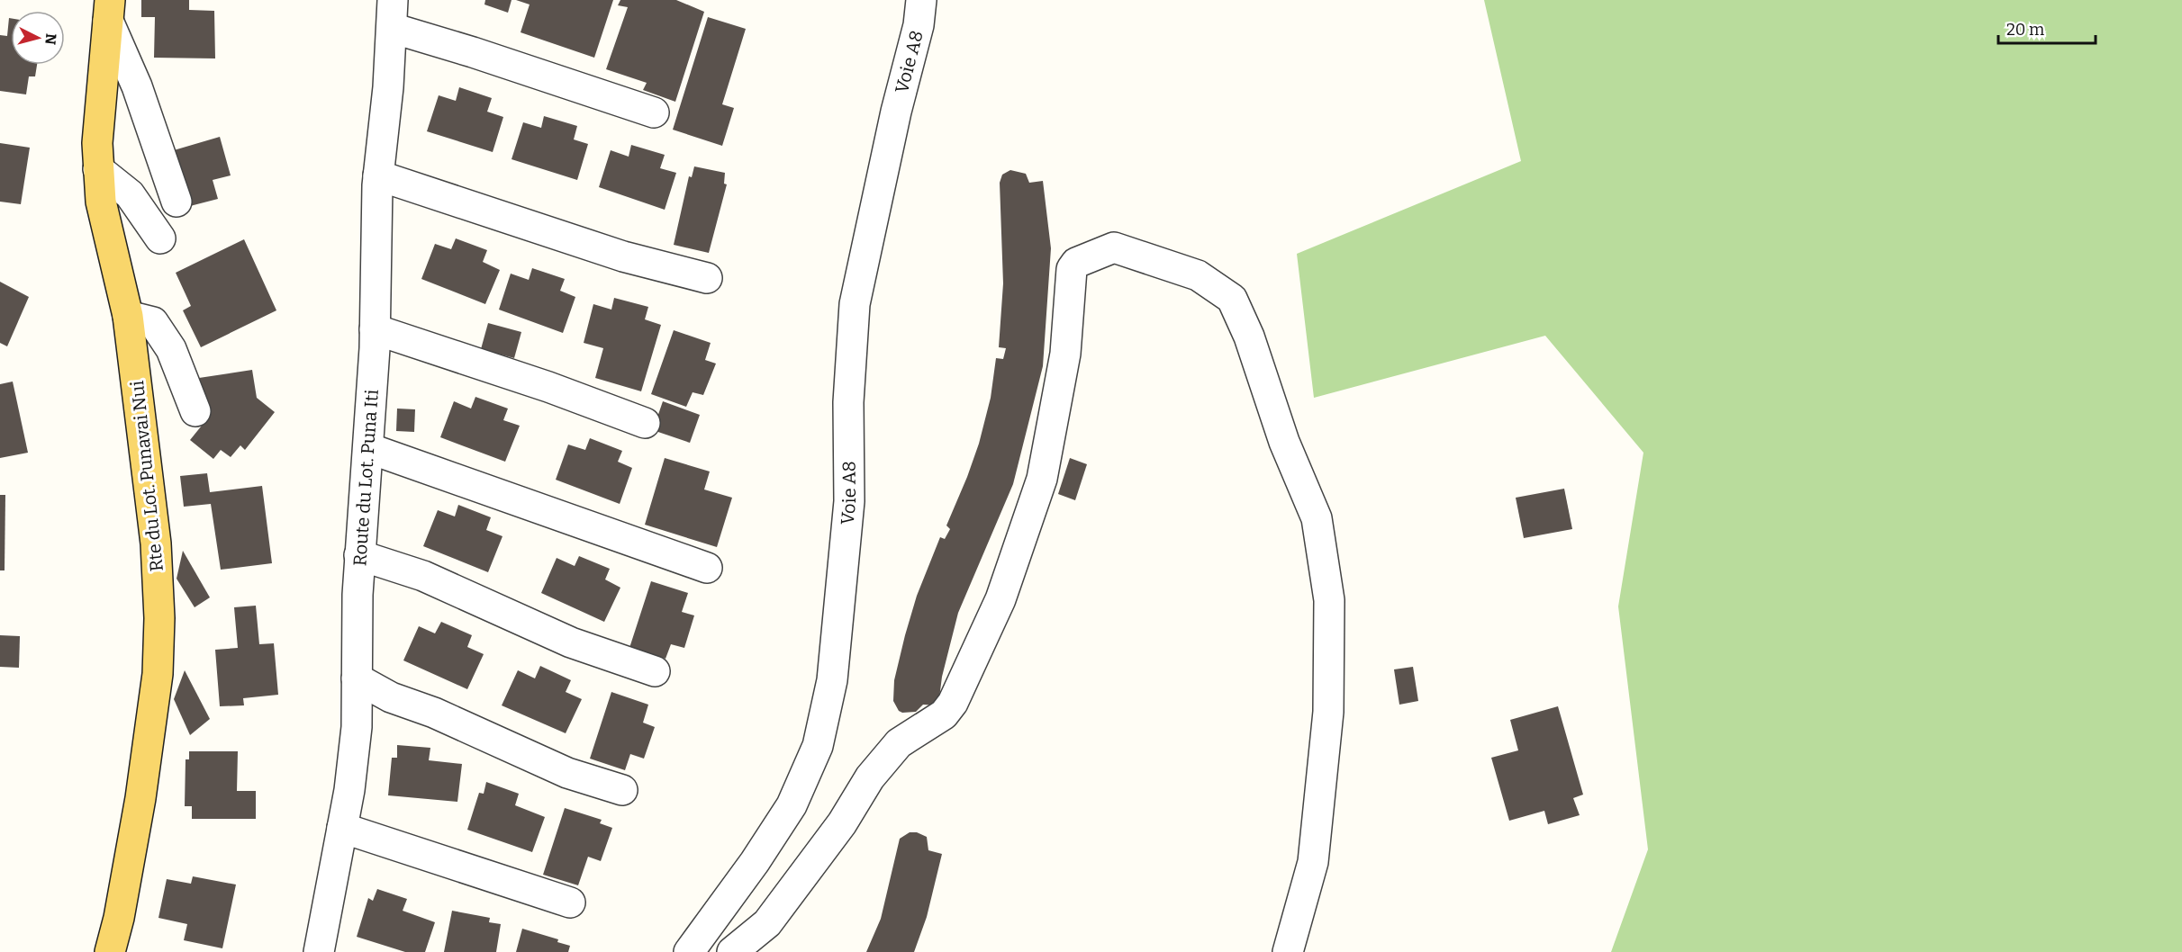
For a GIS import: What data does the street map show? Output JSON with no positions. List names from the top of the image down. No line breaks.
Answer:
{"streets":{"main road":["Rte du Lot. Punavai Nui"],"street":["Voie A8","Route du Lot. Puna Iti"]},"scale_bar":"20 m","north":"right"}
